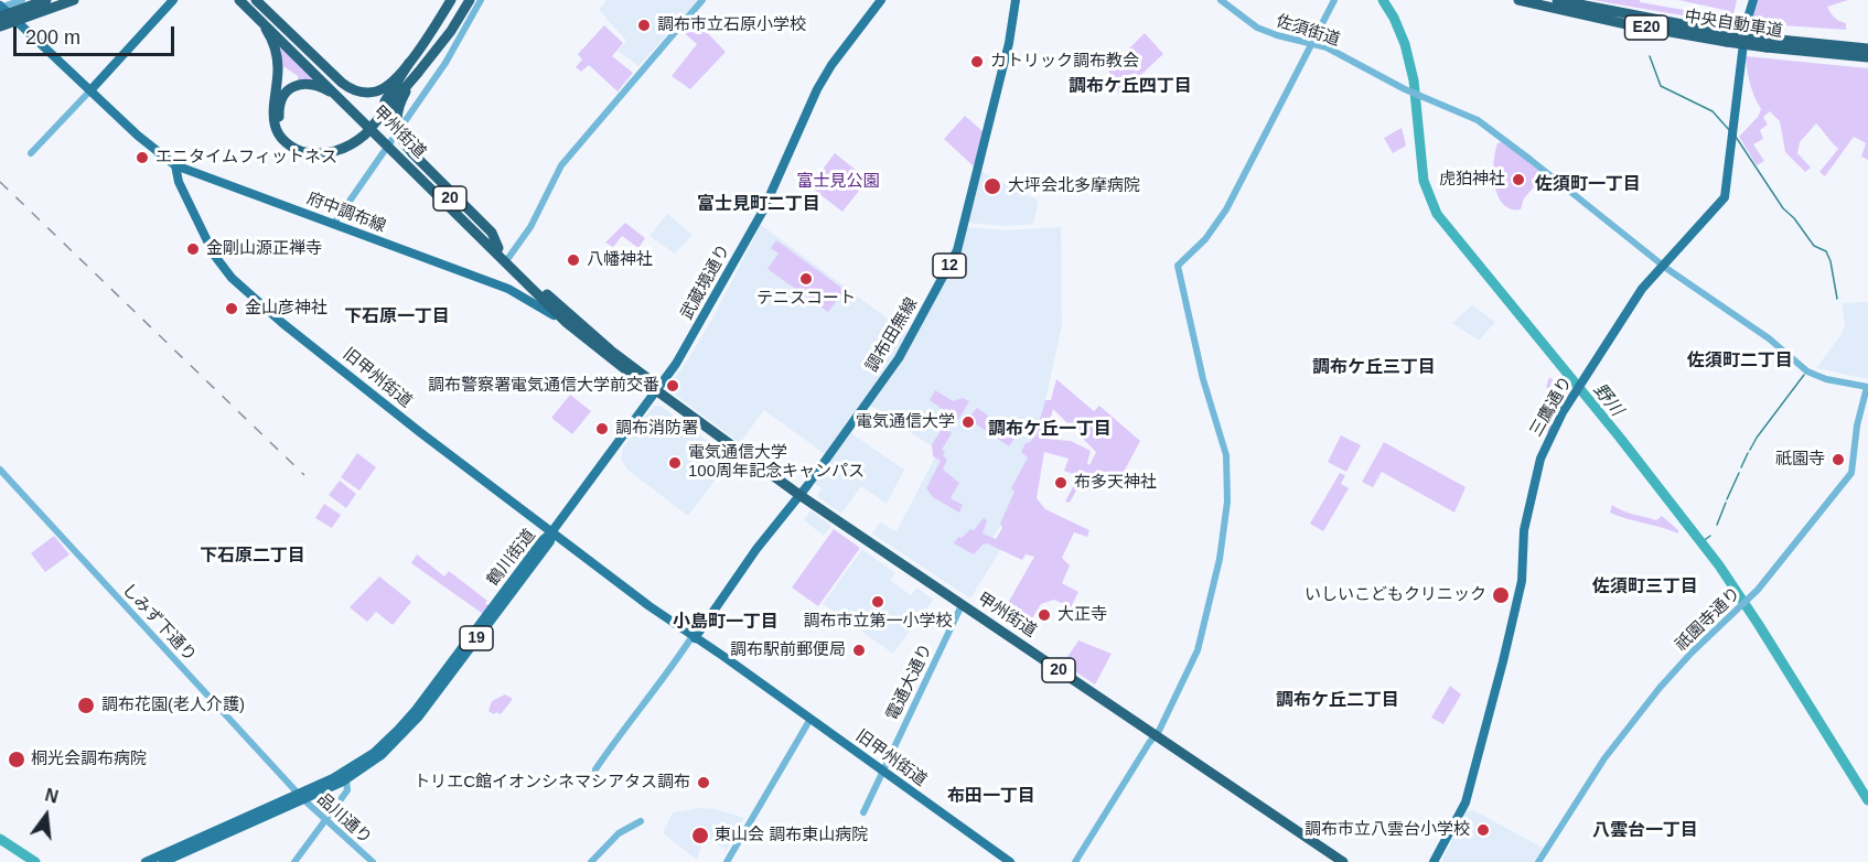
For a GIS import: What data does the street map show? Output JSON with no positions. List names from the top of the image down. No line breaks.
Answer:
{"streets":{"highway":["中央自動車道","E20","甲州街道","20"],"main road":["府中調布線","12","武蔵境通り","調布田無線","旧甲州街道","三鷹通り","鶴川街道","19"],"street":["佐須街道","祇園寺通り","しみず下通り","電通大通り","品川通り"]},"crossings":[["佐須街道","三鷹通り"],["佐須街道","祇園寺通り"],["甲州街道","府中調布線"],["甲州街道","武蔵境通り"],["甲州街道","調布田無線"],["甲州街道","電通大通り"],["府中調布線","旧甲州街道"],["武蔵境通り","旧甲州街道"],["武蔵境通り","鶴川街道"],["調布田無線","旧甲州街道"],["旧甲州街道","鶴川街道"],["旧甲州街道","電通大通り"],["鶴川街道","しみず下通り"],["鶴川街道","品川通り"],["しみず下通り","品川通り"]],"districts":["調布ケ丘四丁目","佐須町一丁目","富士見町二丁目","下石原一丁目","佐須町二丁目","調布ケ丘三丁目","調布ケ丘一丁目","下石原二丁目","佐須町三丁目","小島町一丁目","調布ケ丘二丁目","布田一丁目","八雲台一丁目"],"water":["野川"],"parks":["富士見公園"],"places":["調布市立石原小学校","カトリック調布教会","エニタイムフィットネス","虎狛神社","大坪会北多摩病院","金剛山源正禅寺","八幡神社","テニスコート","金山彦神社","調布警察署電気通信大学前交番","電気通信大学","調布消防署","祇園寺","電気通信大学 100周年記念キャンパス","布多天神社","いしいこどもクリニック","調布市立第一小学校","大正寺","調布駅前郵便局","調布花園(老人介護)","桐光会調布病院","トリエC館イオンシネマシアタス調布","調布市立八雲台小学校","東山会 調布東山病院"],"scale_bar":"200 m","north":"top"}
